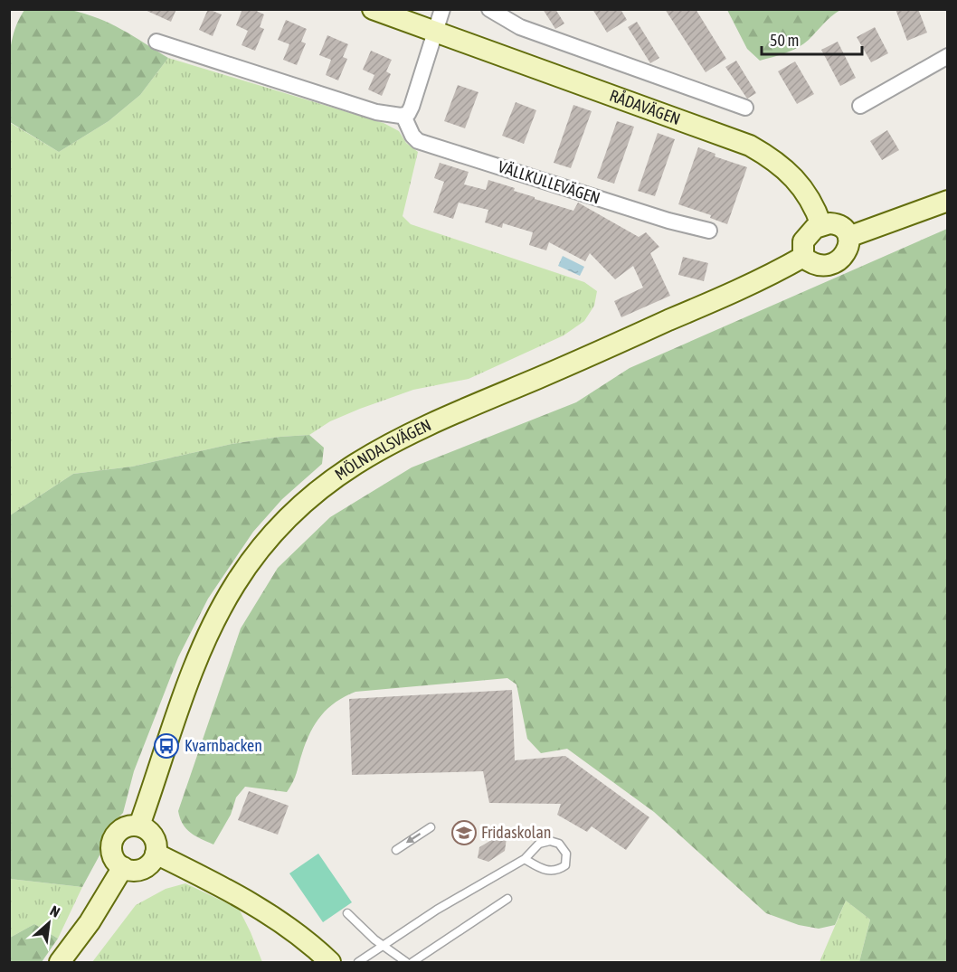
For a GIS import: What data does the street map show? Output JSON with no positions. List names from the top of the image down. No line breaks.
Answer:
{"streets":{"street":["RÅDAVÄGEN","VÄLLKULLEVÄGEN","MÖLNDALSVÄGEN"]},"crossings":[["RÅDAVÄGEN","MÖLNDALSVÄGEN"]],"places":{"bus stop":["Kvarnbacken"],"school or university":["Fridaskolan"]},"scale_bar":"50 m","north":"top right"}
